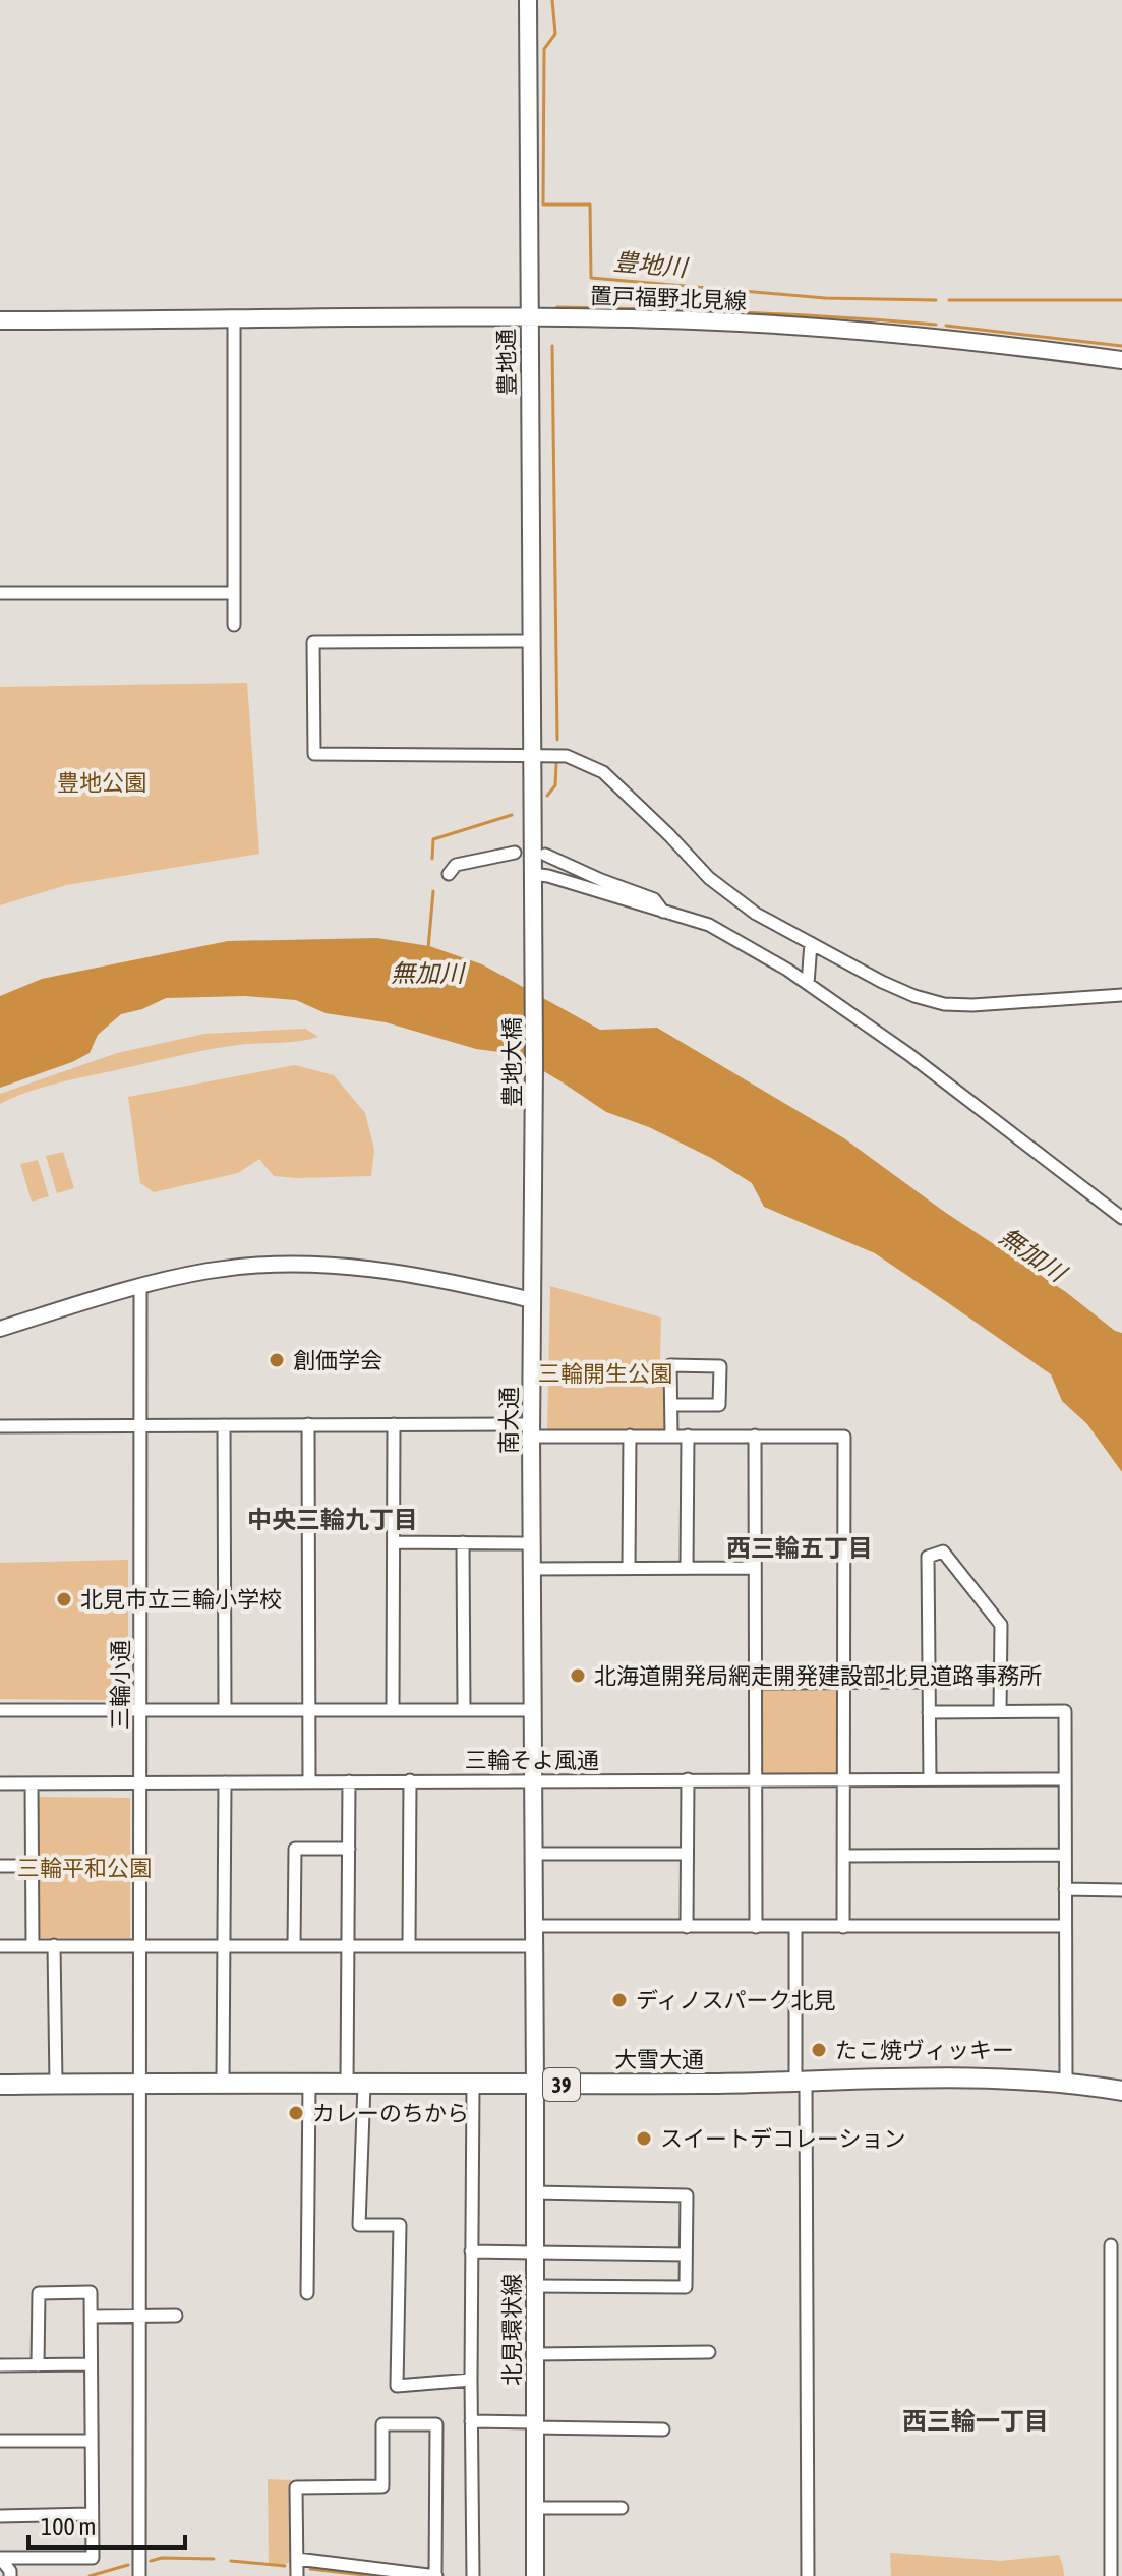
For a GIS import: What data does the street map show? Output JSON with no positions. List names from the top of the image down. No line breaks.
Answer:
{"streets":{"highway":["大雪大通","39"],"main road":["置戸福野北見線","豊地通","豊地大橋","南大通","北見環状線"],"street":["三輪小通","三輪そよ風通"]},"crossings":[["置戸福野北見線","豊地通"],["豊地通","豊地大橋"],["豊地大橋","南大通"],["南大通","三輪そよ風通"],["南大通","大雪大通"],["南大通","北見環状線"],["三輪小通","三輪そよ風通"],["三輪小通","大雪大通"],["大雪大通","北見環状線"]],"districts":["中央三輪九丁目","西三輪五丁目","西三輪一丁目"],"water":["豊地川","無加川"],"parks":["豊地公園","三輪開生公園","三輪平和公園"],"places":["創価学会","北見市立三輪小学校","北海道開発局網走開発建設部北見道路事務所","ディノスパーク北見","たこ焼ヴィッキー","カレーのちから","スイートデコレーション"],"scale_bar":"100 m"}
